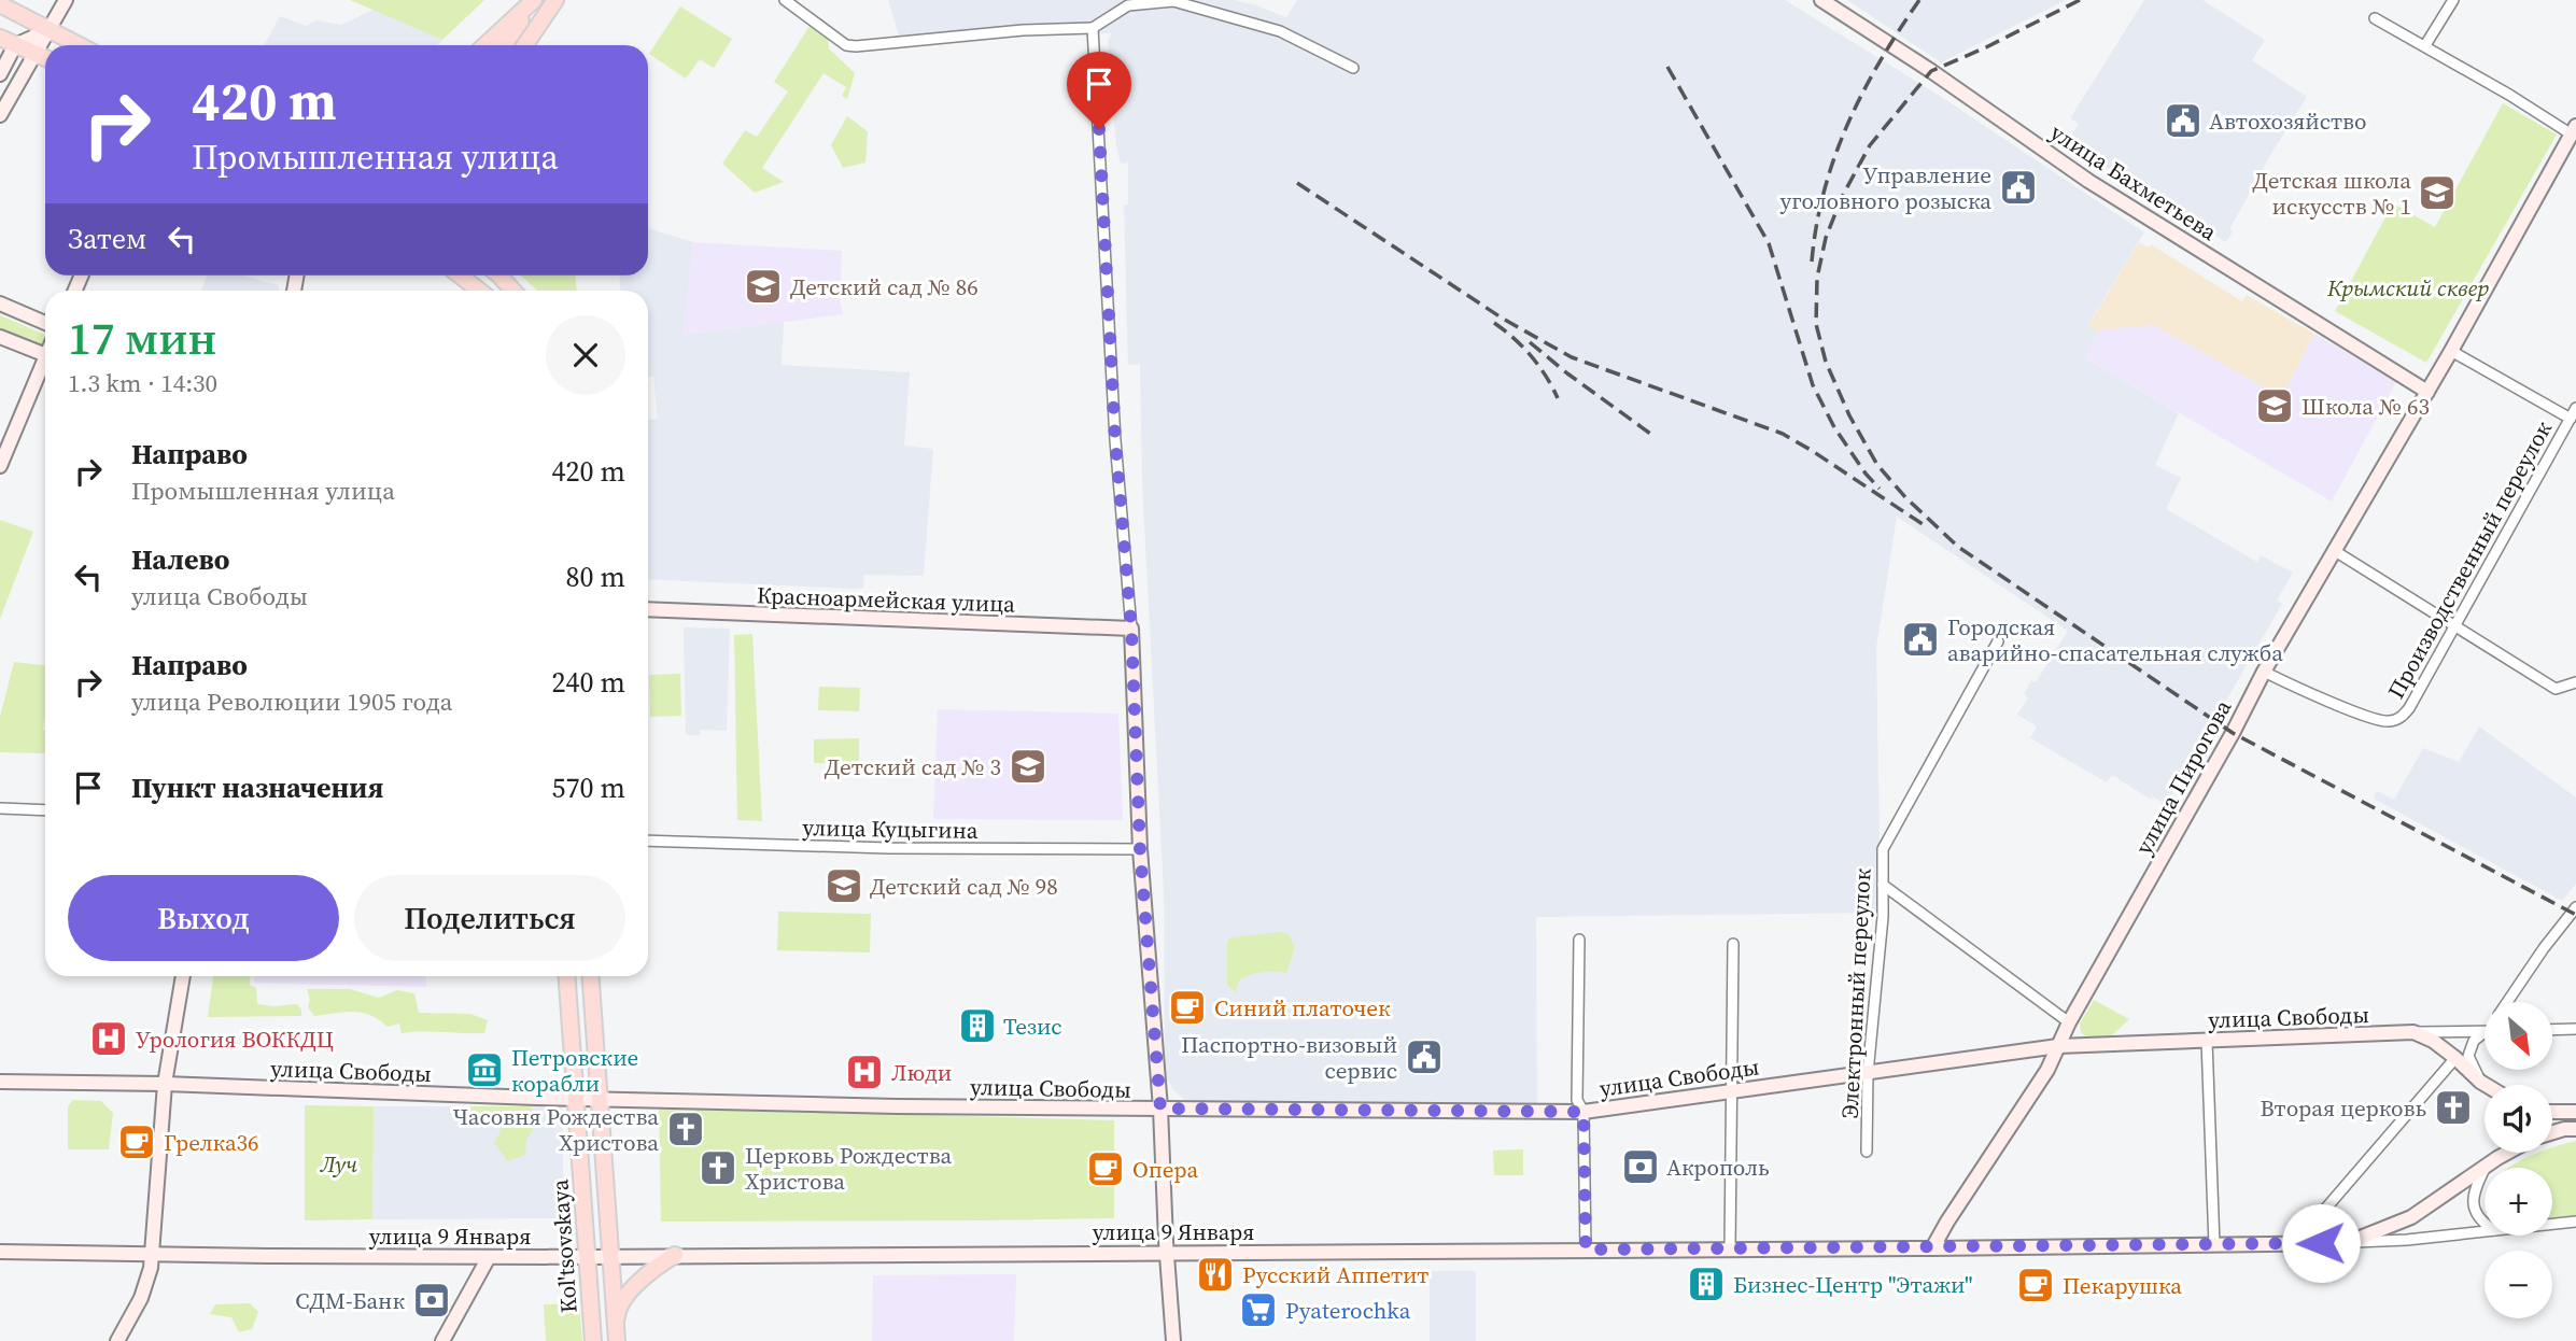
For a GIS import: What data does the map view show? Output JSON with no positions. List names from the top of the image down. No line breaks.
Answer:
{"streets":{"main road":["Kol'tsovskaya"],"street":["улица Бахметьева","Производственный переулок","Красноармейская улица","улица Пирогова","улица Куцыгина","Электронный переулок","улица Свободы","улица 9 Января"]},"crossings":[["улица Бахметьева","улица Пирогова"],["Производственный переулок","улица Пирогова"],["улица Пирогова","улица Свободы"],["улица Пирогова","улица 9 Января"],["Электронный переулок","улица Свободы"],["улица Свободы","Kol'tsovskaya"],["улица 9 Января","Kol'tsovskaya"]],"parks":["Крымский сквер","Луч"],"places":{"public building":["Автохозяйство","Управление уголовного розыска","Городская аварийно-спасательная служба","Паспортно-визовый сервис"],"school or university":["Детская школа искусств № 1","Детский сад № 86","Школа № 63","Детский сад № 3","Детский сад № 98"],"cafe":["Синий платочек","Грелка36","Опера","Пекарушка"],"building":["Тезис","Бизнес-Центр \"Этажи\""],"hospital":["Урология ВОККДЦ","Люди"],"museum":["Петровские корабли"],"church":["Вторая церковь","Часовня Рождества Христова","Церковь Рождества Христова"],"bank":["Акрополь","СДМ-Банк"],"restaurant":["Русский Аппетит"],"supermarket":["Pyaterochka"]},"north":"bottom right","page":{"turn":["420 m","Промышленная улица"],"then":"Затем","heading":["17 мин","1.3 km · 14:30"],"list":[{"name":"Направо","note":"Промышленная улица","value":"420 m"},{"name":"Налево","note":"улица Свободы","value":"80 m"},{"name":"Направо","note":"улица Революции 1905 года","value":"240 m"},{"name":"Пункт назначения","value":"570 m"}],"buttons":["Выход","Поделиться"],"map_buttons":["+","−"]}}
